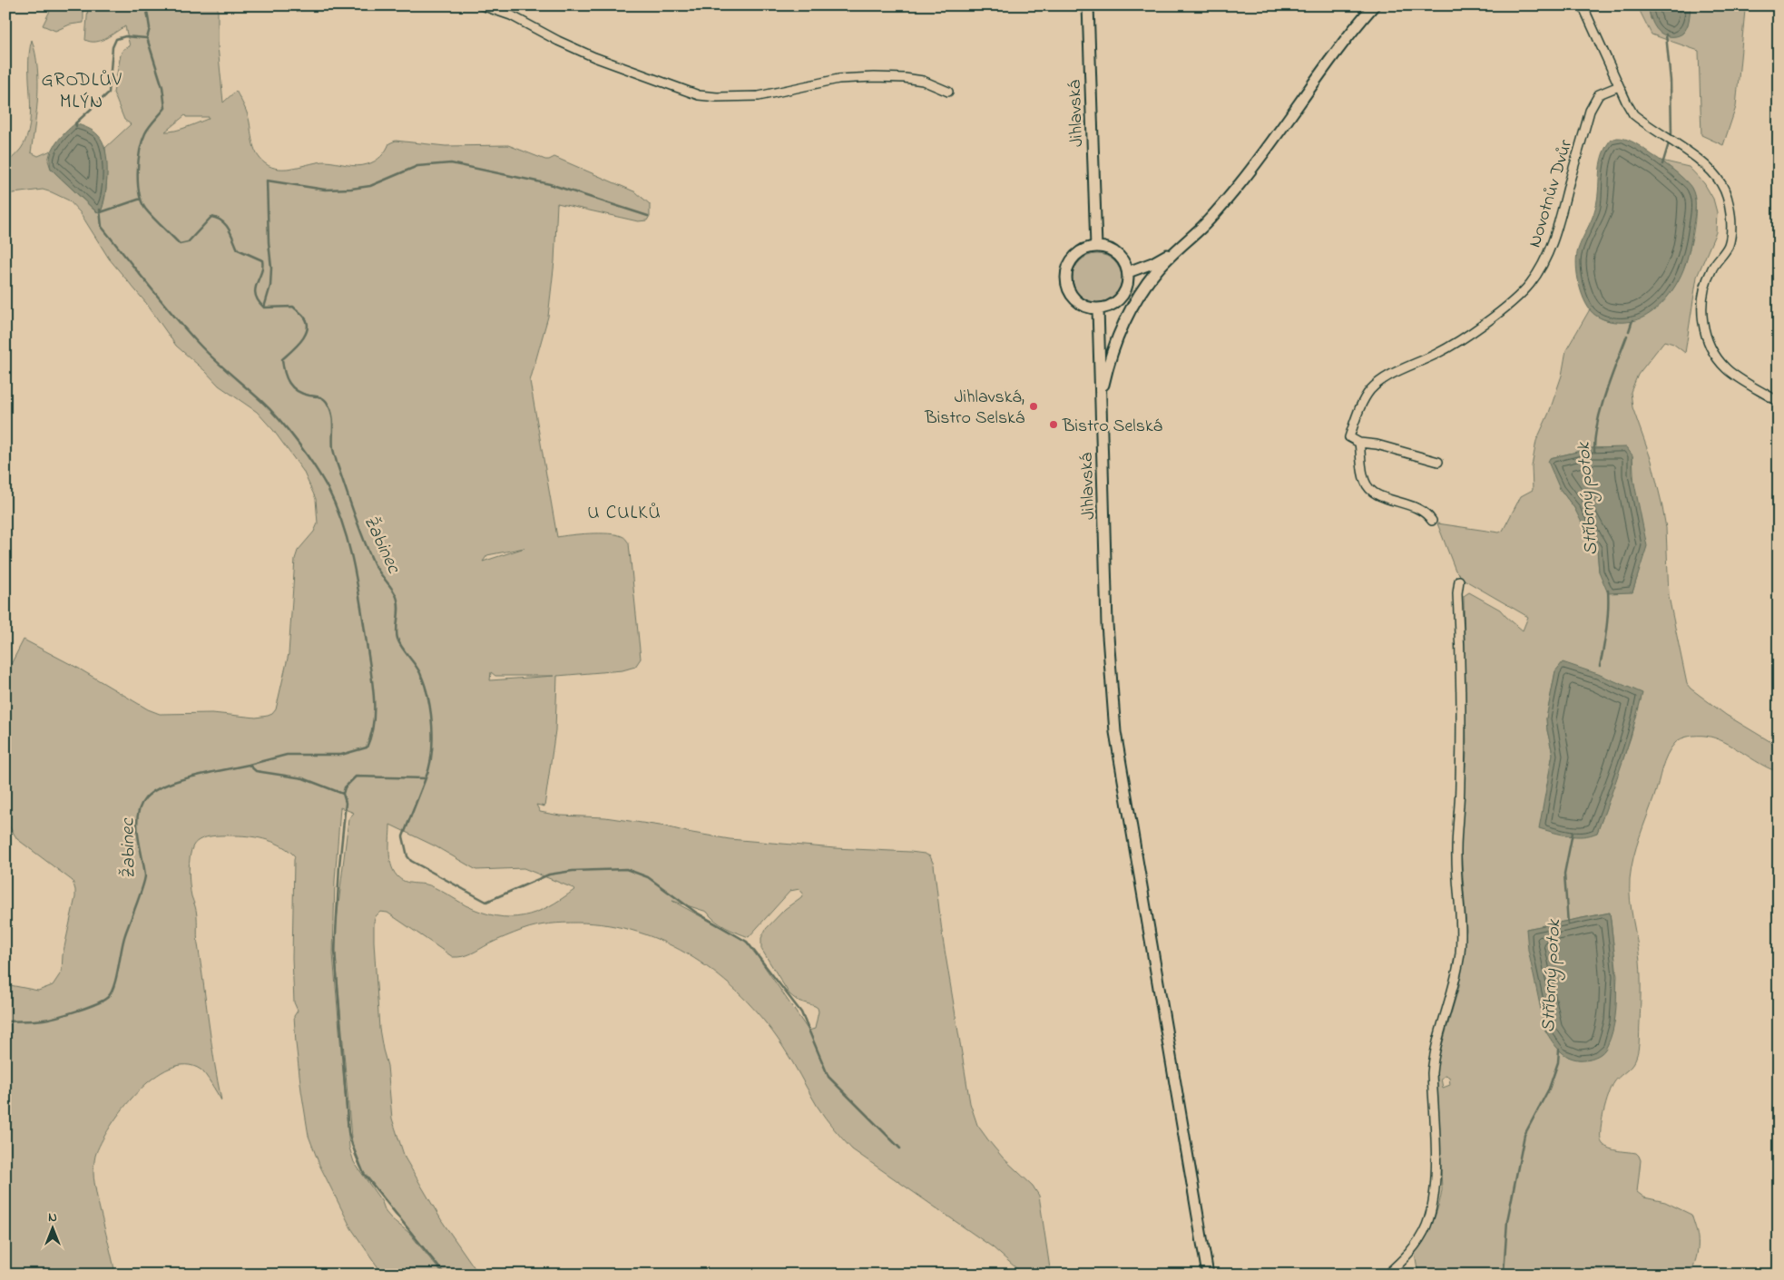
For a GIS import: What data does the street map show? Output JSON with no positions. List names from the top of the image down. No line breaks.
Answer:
{"streets":{"main road":["Jihlavská"],"street":["Novotnův Dvůr"]},"districts":["GRODLŮV MLÝN","U CULKŮ"],"water":["Stříbrný potok","Žabinec"],"places":["Jihlavská, Bistro Selská","Bistro Selská"],"north":"top"}
